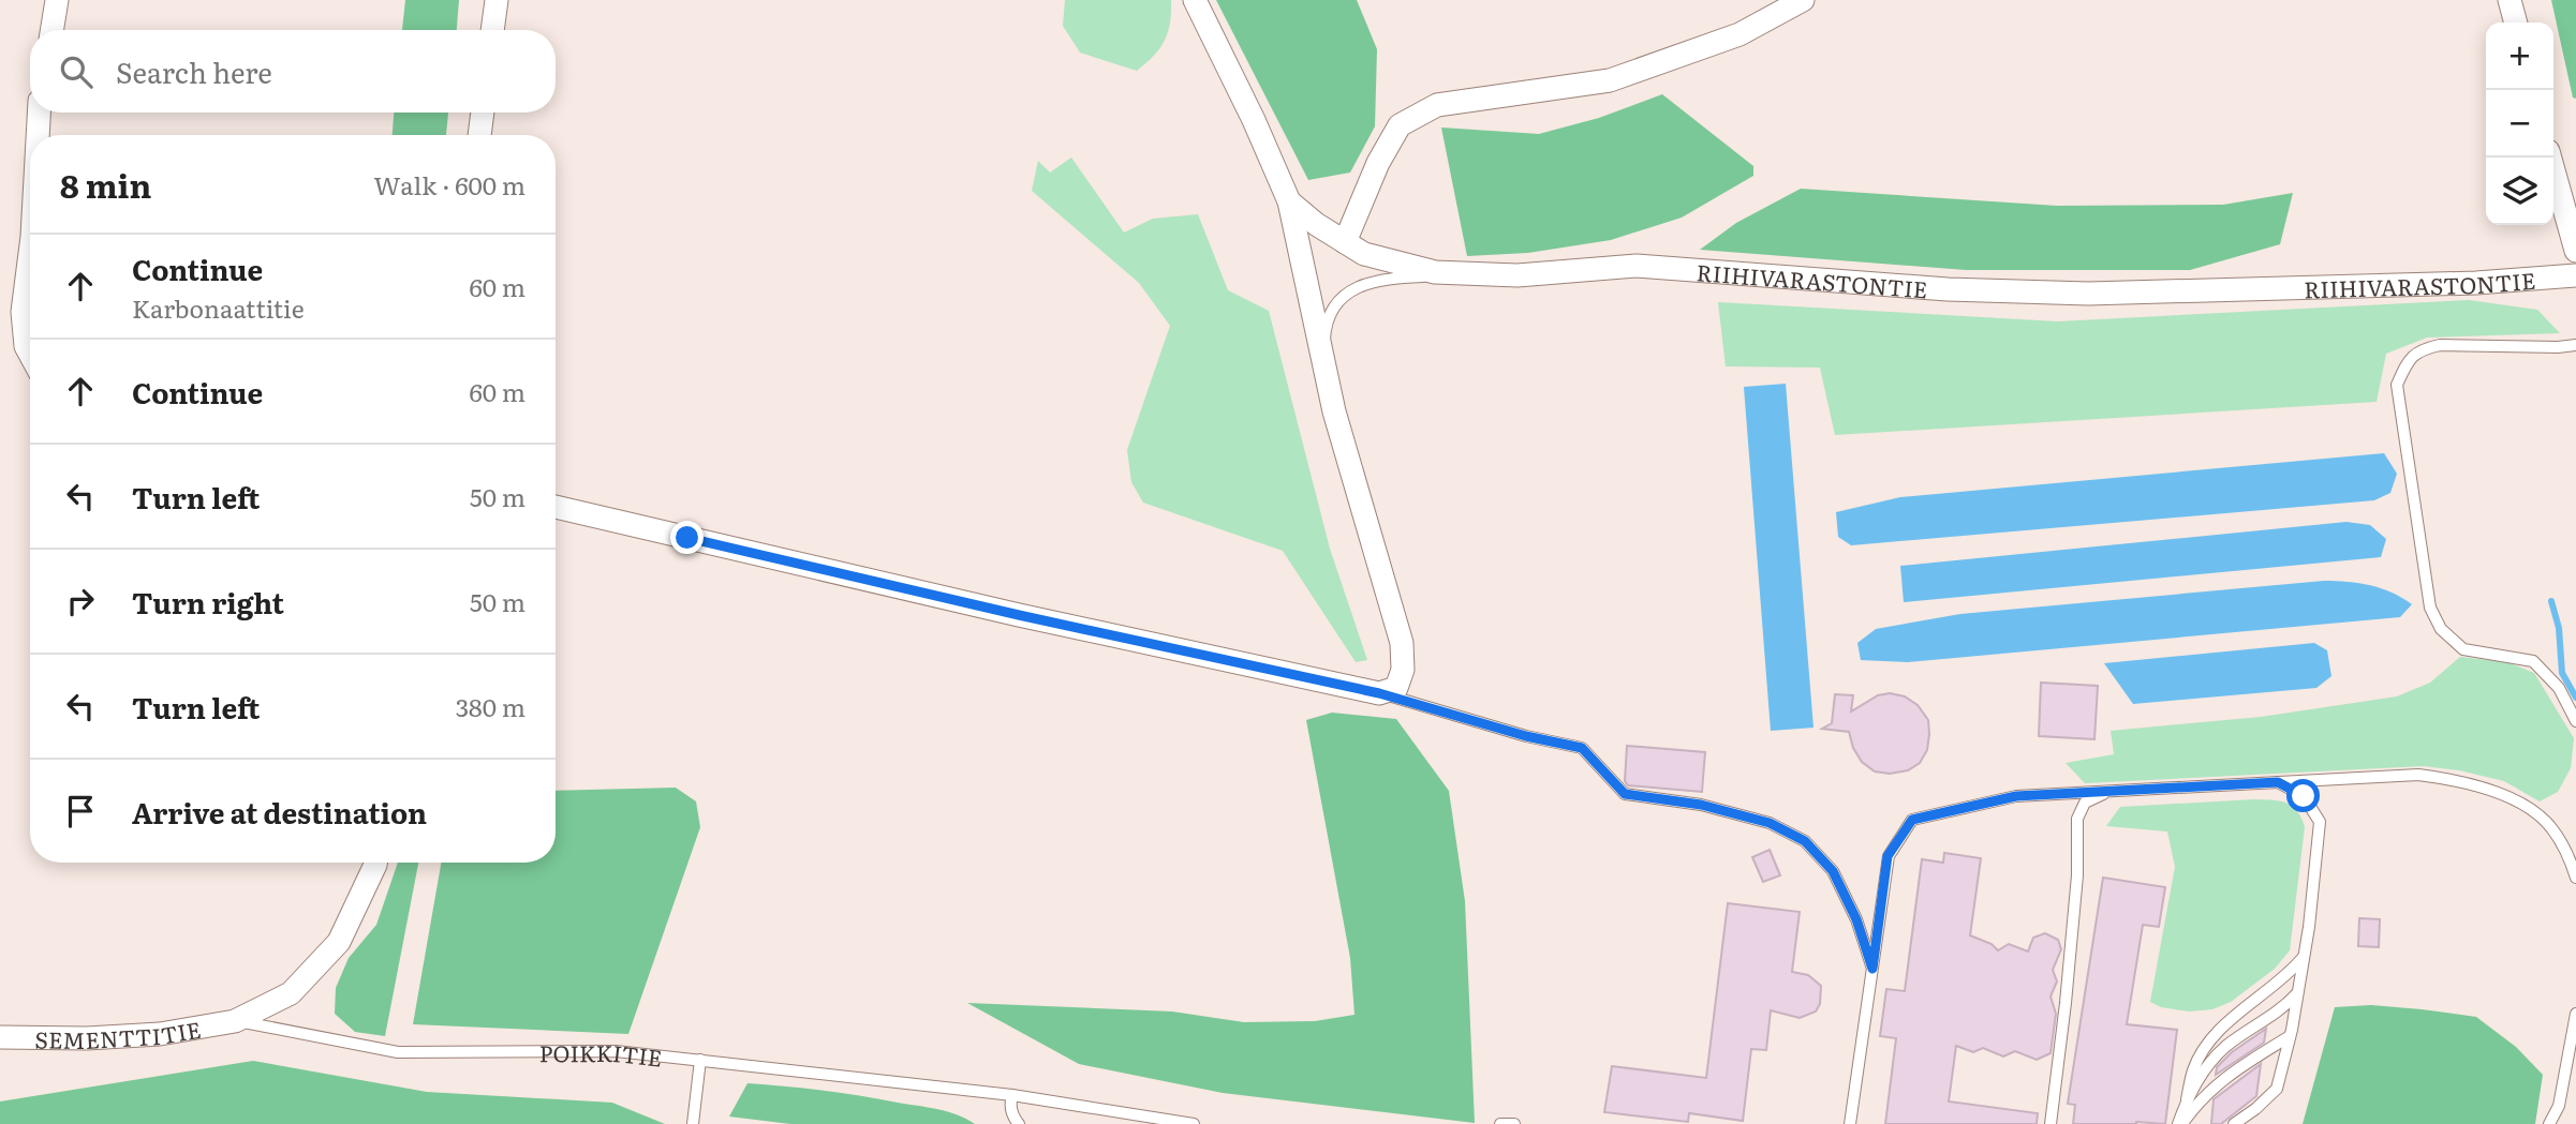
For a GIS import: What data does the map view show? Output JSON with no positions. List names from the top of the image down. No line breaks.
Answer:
{"streets":{"street":["RIIHIVARASTONTIE","SEMENTTITIE"],"lane":["POIKKITIE"]},"crossings":[["SEMENTTITIE","POIKKITIE"]],"page":{"map_buttons":["+","−"],"search":"Search here","heading":["8 min","Walk · 600 m"],"list":[["Continue","Karbonaattitie","60 m"],["Continue","60 m"],["Turn left","50 m"],["Turn right","50 m"],["Turn left","380 m"],"Arrive at destination"]}}
